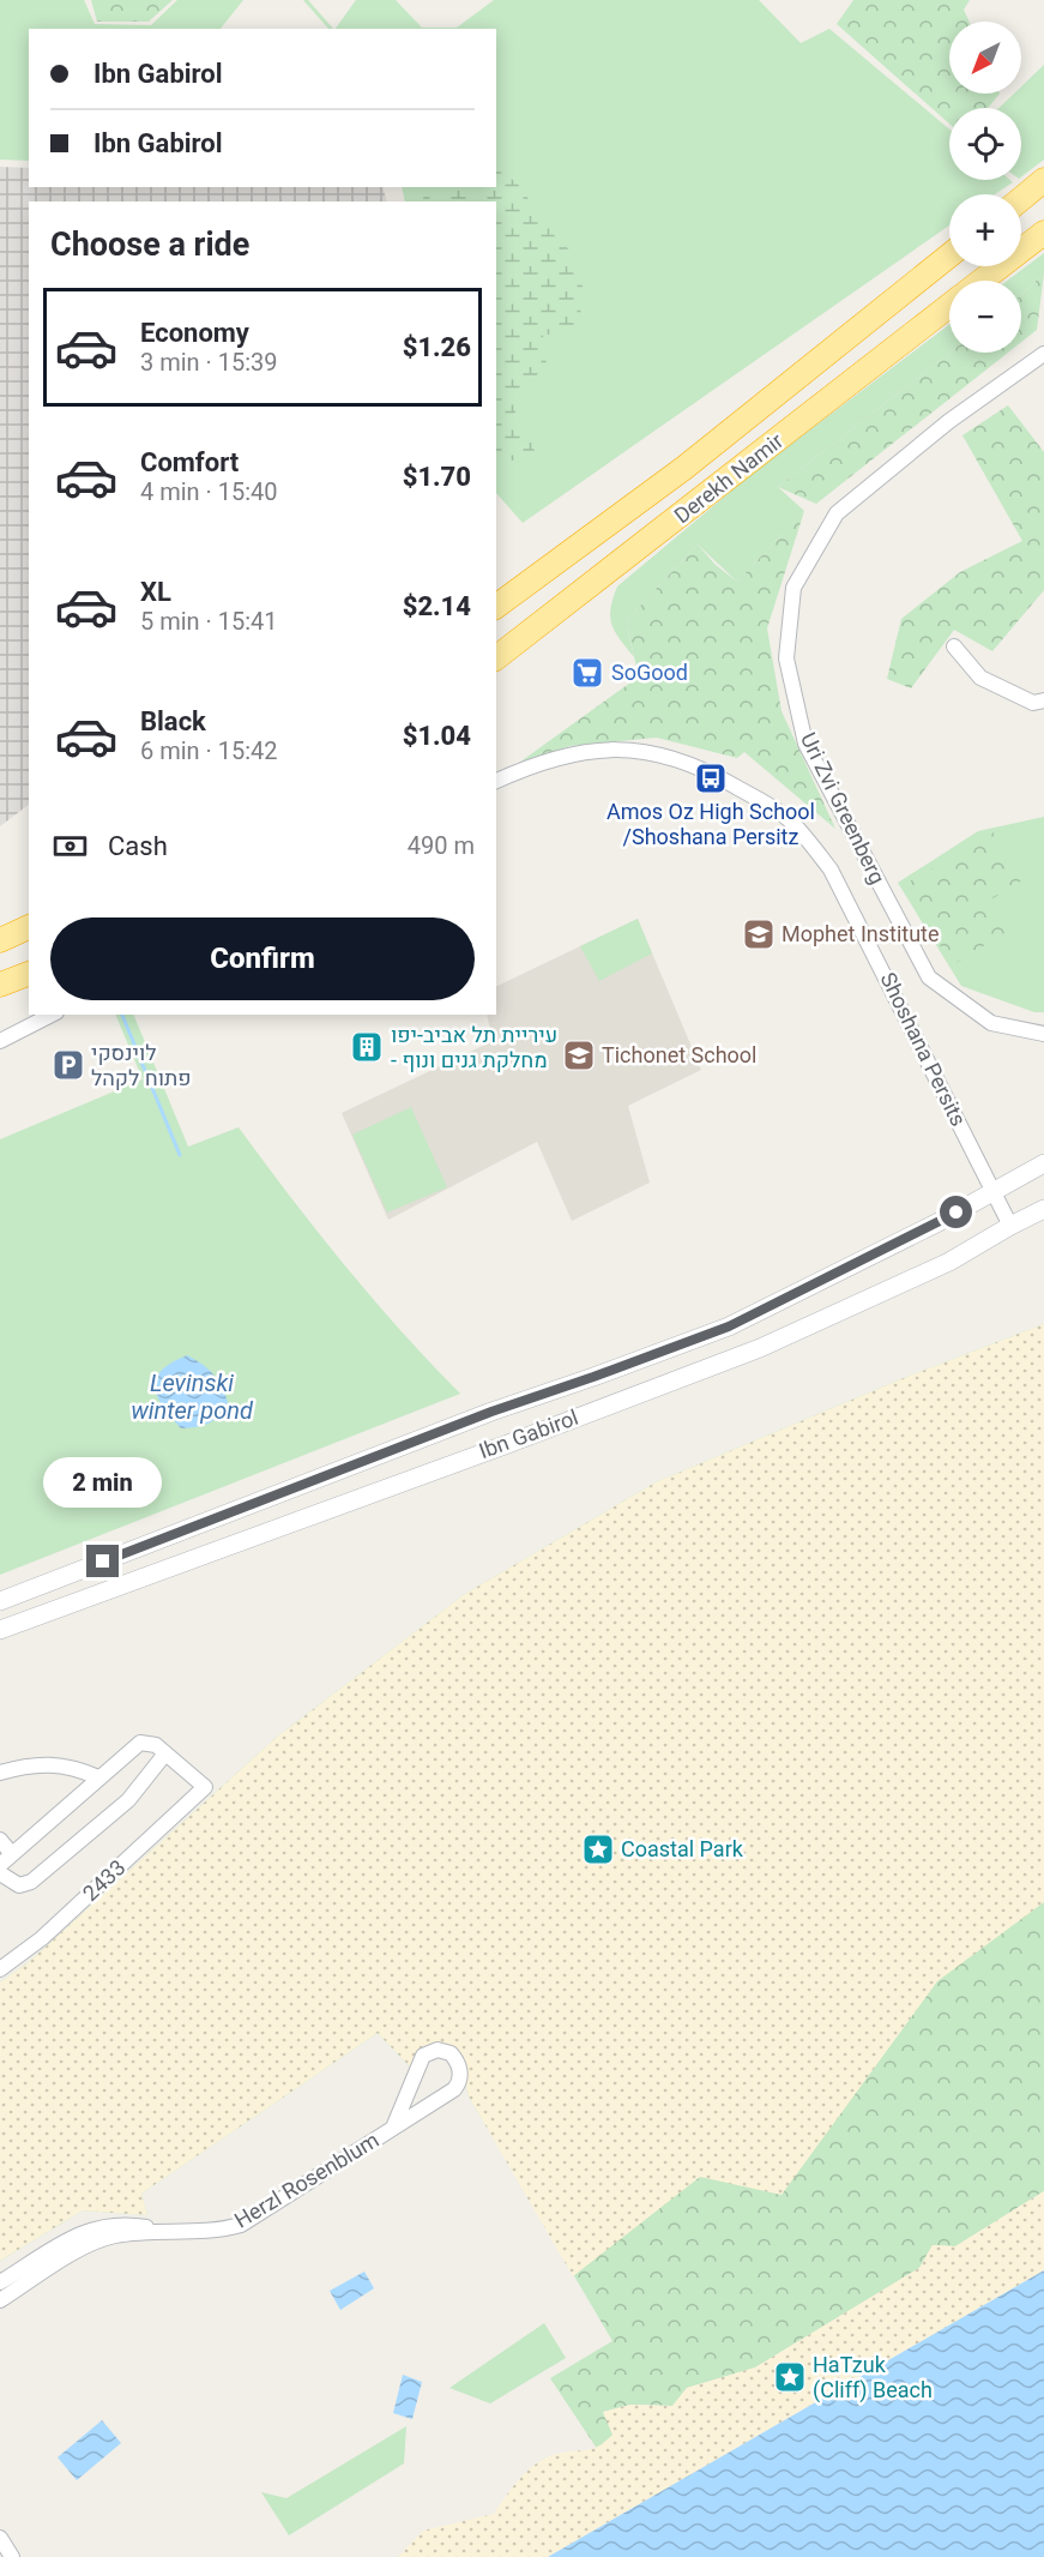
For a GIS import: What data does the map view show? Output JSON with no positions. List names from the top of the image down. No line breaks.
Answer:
{"streets":{"highway":["Derekh Namir"],"street":["Uri Zvi Greenberg","Shoshana Persits","Ibn Gabirol","2433","Herzl Rosenblum"]},"crossings":[["Shoshana Persits","Ibn Gabirol"]],"water":["Levinski winter pond"],"places":{"supermarket":["SoGood"],"bus stop":["Amos Oz High School /Shoshana Persitz"],"school or university":["Mophet Institute","Tichonet School"],"building":["עיריית תל אביב-יפו - מחלקת גנים ונוף"],"parking":["לוינסקי פתוח לקהל"],"place":["Coastal Park","HaTzuk (Cliff) Beach"]},"north":"bottom left","page":{"map_buttons":["+","−"],"banner":["Ibn Gabirol","Ibn Gabirol"],"heading":"Choose a ride","list":[{"name":"Economy","note":"3 min · 15:39","value":"$1.26"},{"name":"Comfort","note":"4 min · 15:40","value":"$1.70"},{"name":"XL","note":"5 min · 15:41","value":"$2.14"},{"name":"Black","note":"6 min · 15:42","value":"$1.04"}],"pay":["Cash","490 m"],"buttons":"Confirm","bubble":"2 min"}}
